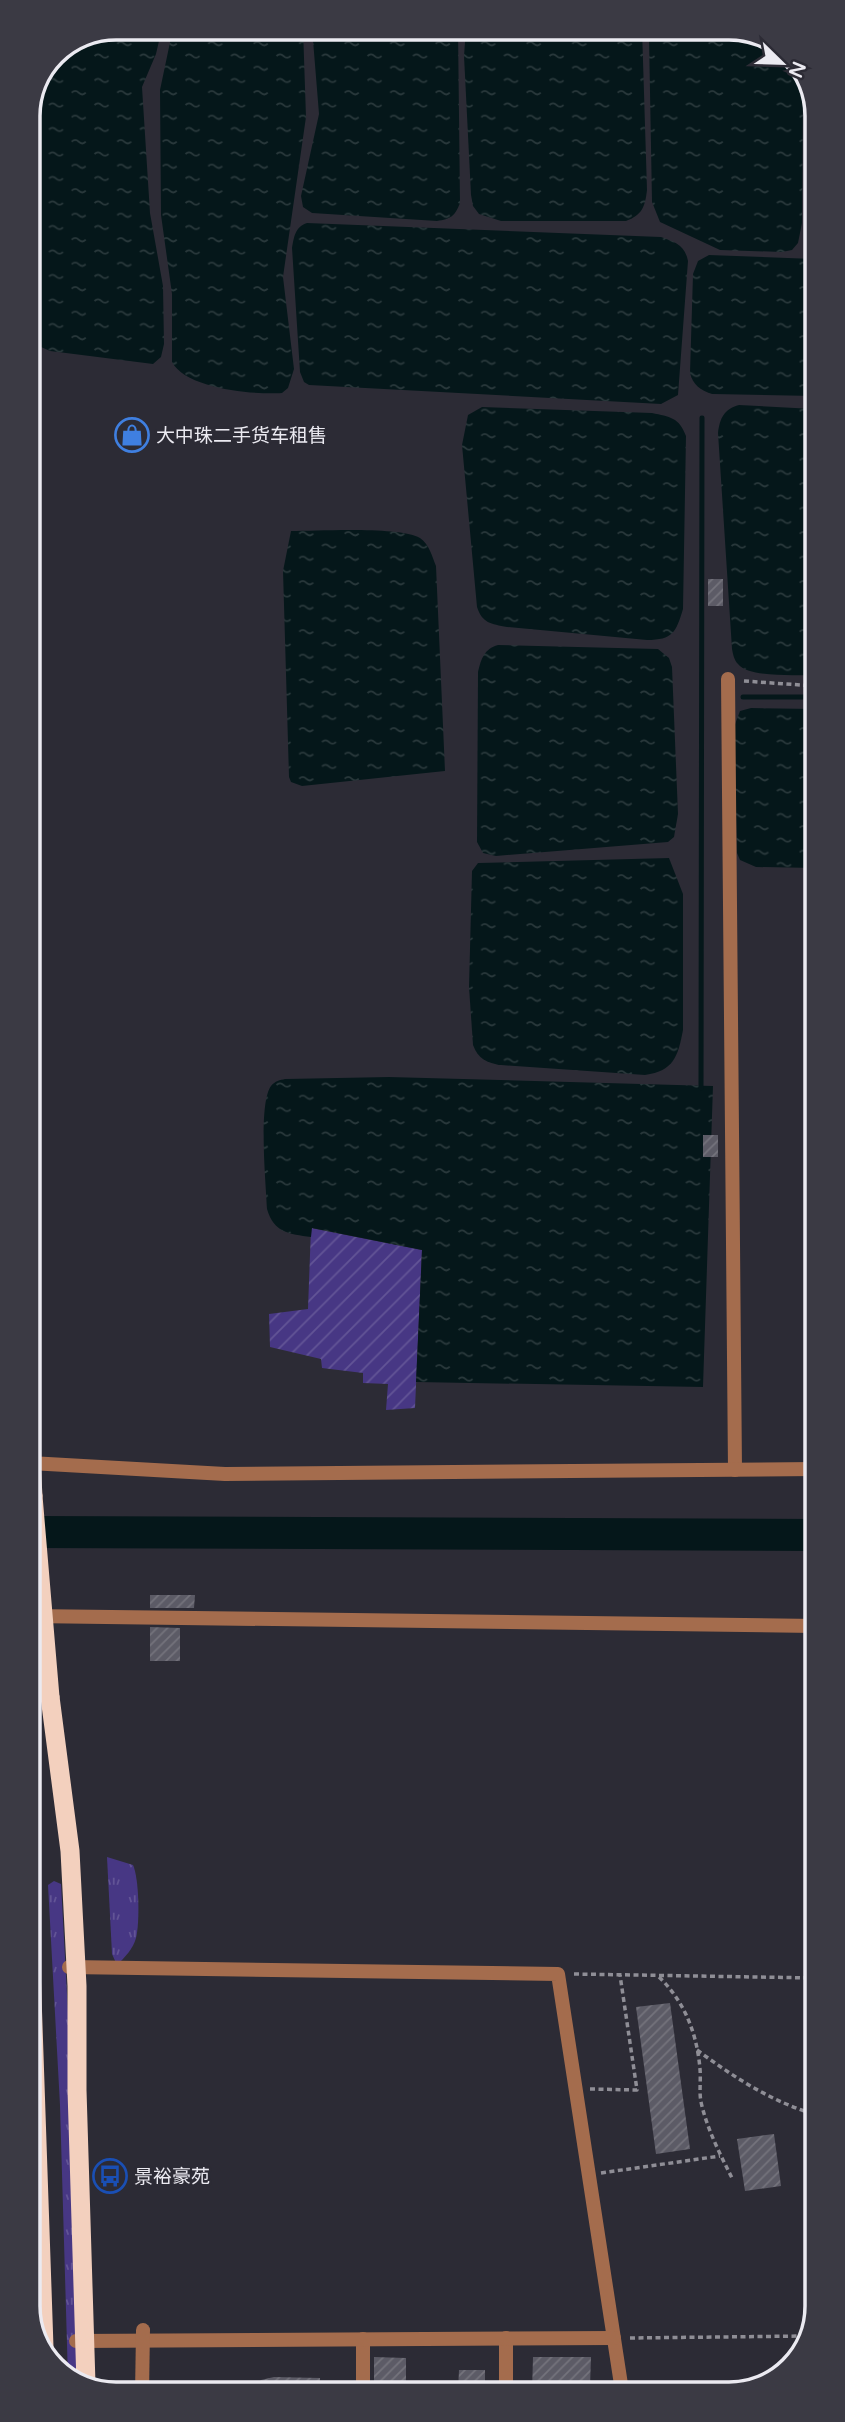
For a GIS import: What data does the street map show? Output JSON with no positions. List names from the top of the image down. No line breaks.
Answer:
{"places":{"shop":["大中珠二手货车租售"],"bus stop":["景裕豪苑"]},"north":"bottom right"}
